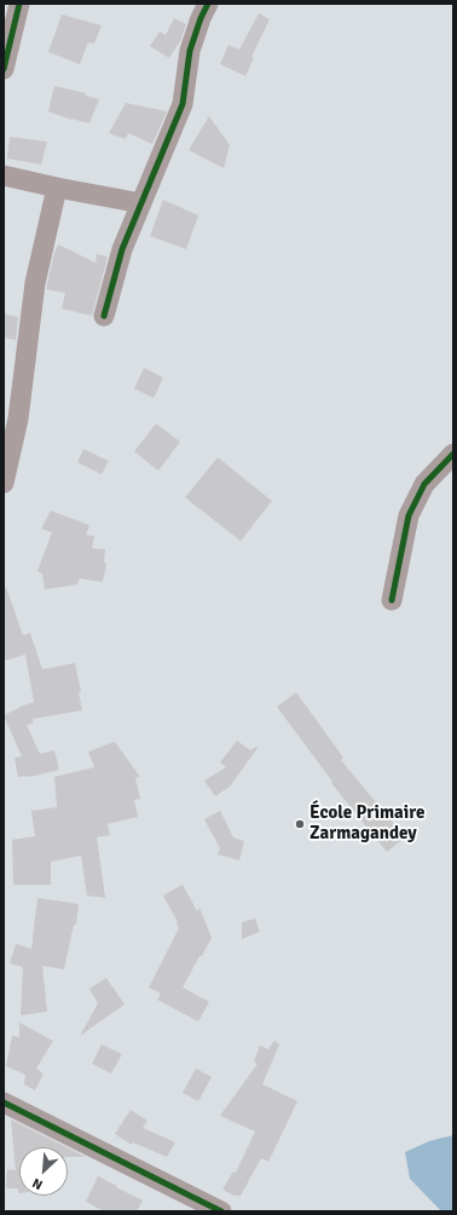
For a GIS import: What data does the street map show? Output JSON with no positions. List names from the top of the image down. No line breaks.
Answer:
{"places":["École Primaire Zarmagandey"],"north":"bottom left"}
